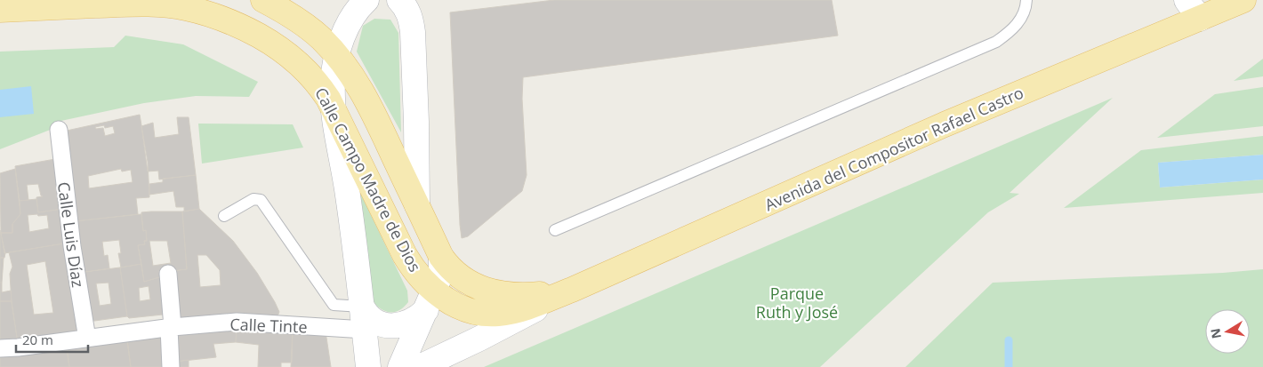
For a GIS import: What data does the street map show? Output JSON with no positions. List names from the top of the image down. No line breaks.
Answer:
{"streets":{"main road":["Avenida del Compositor Rafael Castro","Calle Campo Madre de Dios"],"street":["Calle Luis Díaz","Calle Tinte"]},"crossings":[["Avenida del Compositor Rafael Castro","Calle Campo Madre de Dios"],["Calle Luis Díaz","Calle Tinte"]],"parks":["Parque Ruth y José"],"scale_bar":"20 m","north":"left"}
